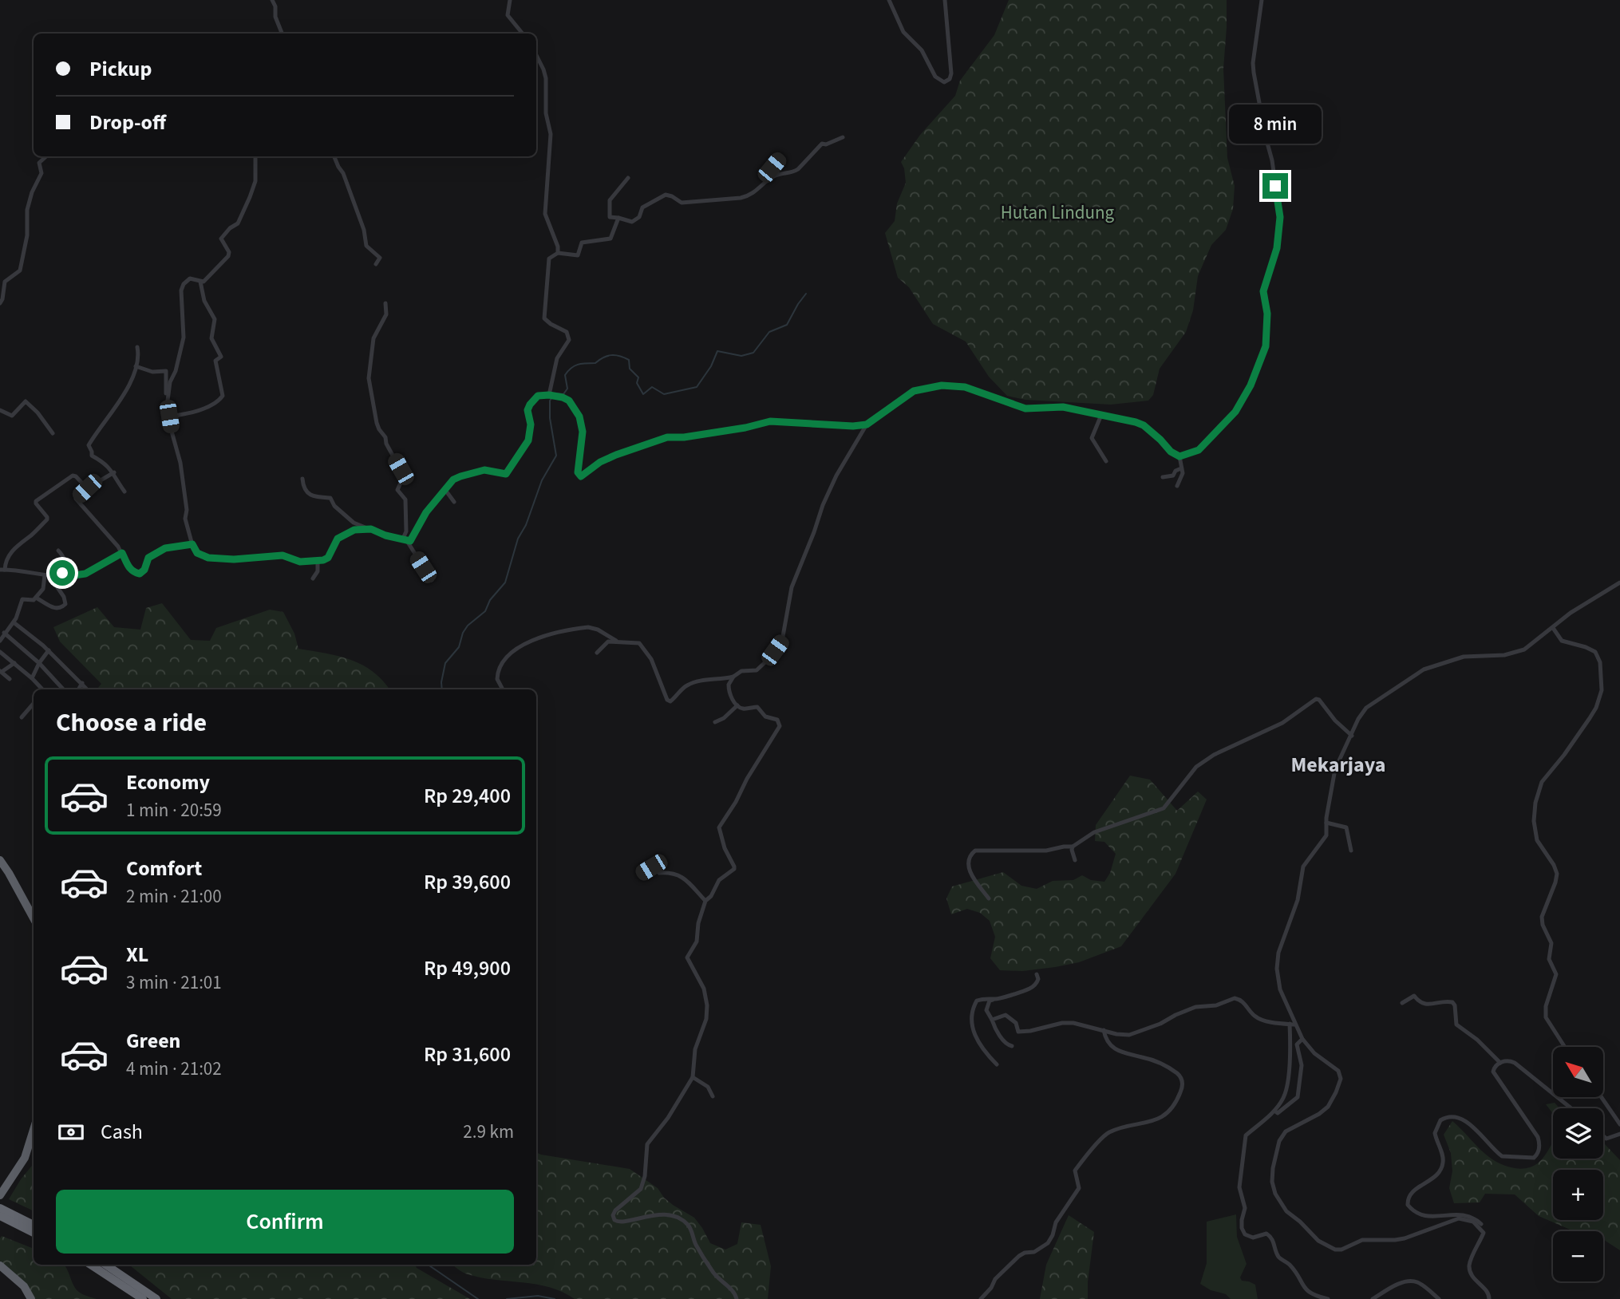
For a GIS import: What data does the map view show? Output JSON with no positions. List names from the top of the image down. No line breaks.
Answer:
{"districts":["Mekarjaya"],"parks":["Hutan Lindung"],"north":"top left","page":{"banner":["Pickup","Drop-off"],"bubble":"8 min","heading":"Choose a ride","list":[{"name":"Economy","note":"1 min · 20:59","value":"Rp 29,400"},{"name":"Comfort","note":"2 min · 21:00","value":"Rp 39,600"},{"name":"XL","note":"3 min · 21:01","value":"Rp 49,900"},{"name":"Green","note":"4 min · 21:02","value":"Rp 31,600"}],"map_buttons":["+","−"],"pay":["Cash","2.9 km"],"buttons":"Confirm"}}
